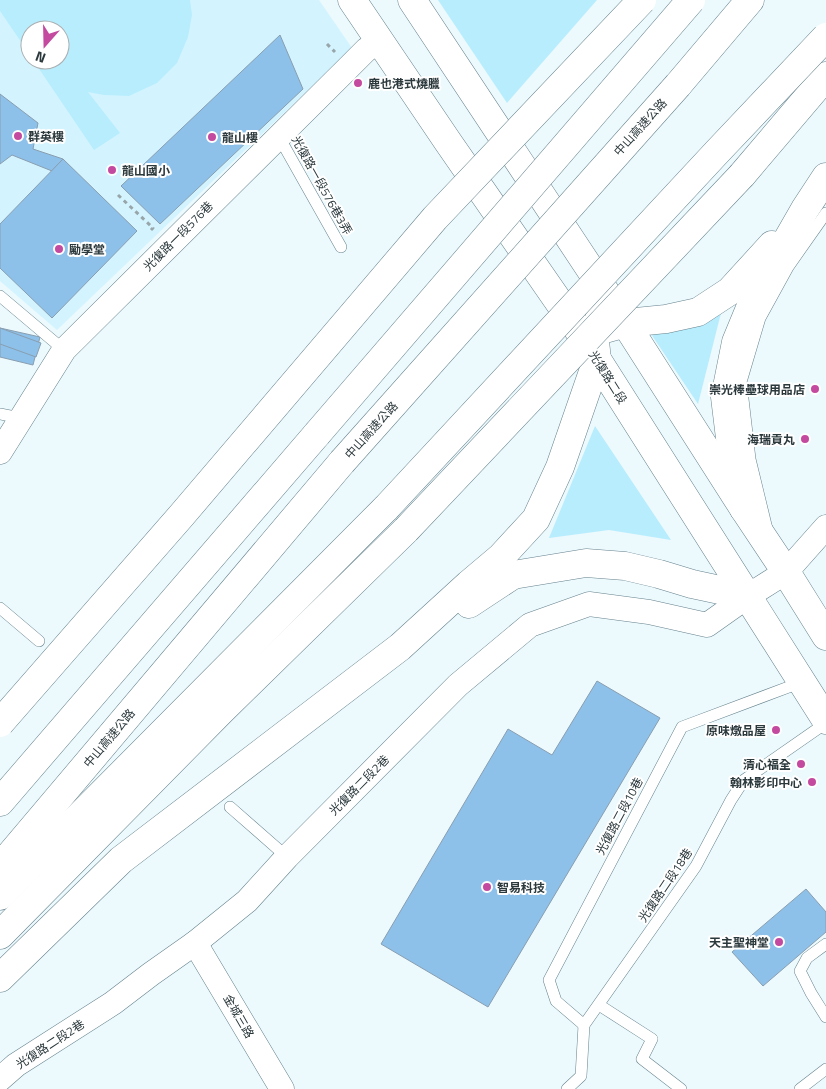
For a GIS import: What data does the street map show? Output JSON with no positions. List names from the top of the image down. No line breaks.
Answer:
{"streets":{"main road":["中山高速公路","光復路二段"],"street":["光復路一段576巷","光復路二段2巷","金城三路"],"lane":["光復路一段576巷3弄","光復路二段10巷","光復路二段18巷"]},"crossings":[["光復路一段576巷3弄","光復路一段576巷"],["光復路一段576巷","光復路二段"],["光復路二段","光復路二段2巷"],["光復路二段","光復路二段10巷"],["光復路二段","光復路二段18巷"],["光復路二段2巷","金城三路"],["光復路二段10巷","光復路二段18巷"]],"places":["鹿也港式燒臘","群英樓","龍山樓","龍山國小","勵學堂","崇光棒壘球用品店","海瑞貢丸","原味燉品屋","清心福全","翰林影印中心","智易科技","天主聖神堂"],"north":"bottom"}
